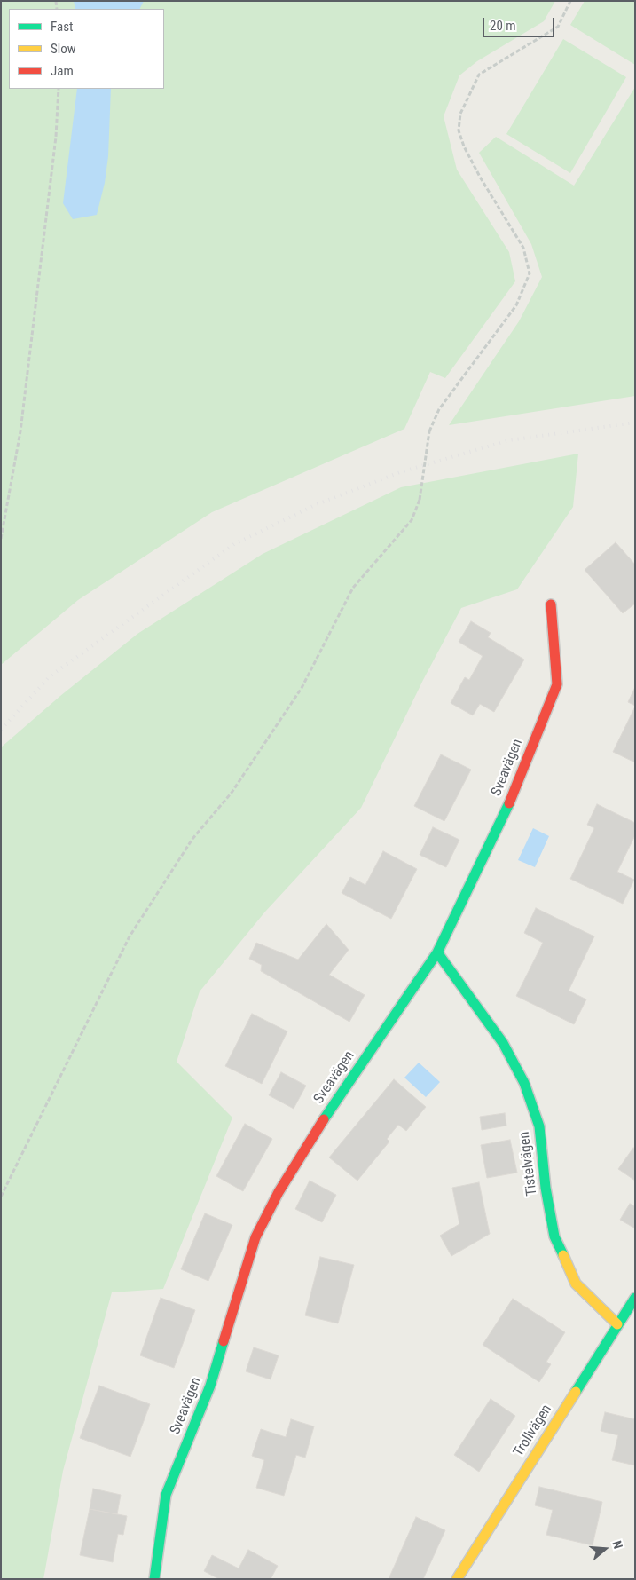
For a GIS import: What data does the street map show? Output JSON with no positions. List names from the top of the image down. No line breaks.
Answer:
{"streets":{"street":["Sveavägen","Tistelvägen","Trollvägen"]},"crossings":[["Sveavägen","Tistelvägen"],["Tistelvägen","Trollvägen"]],"legend":["Fast","Slow","Jam"],"scale_bar":"20 m","north":"right"}
